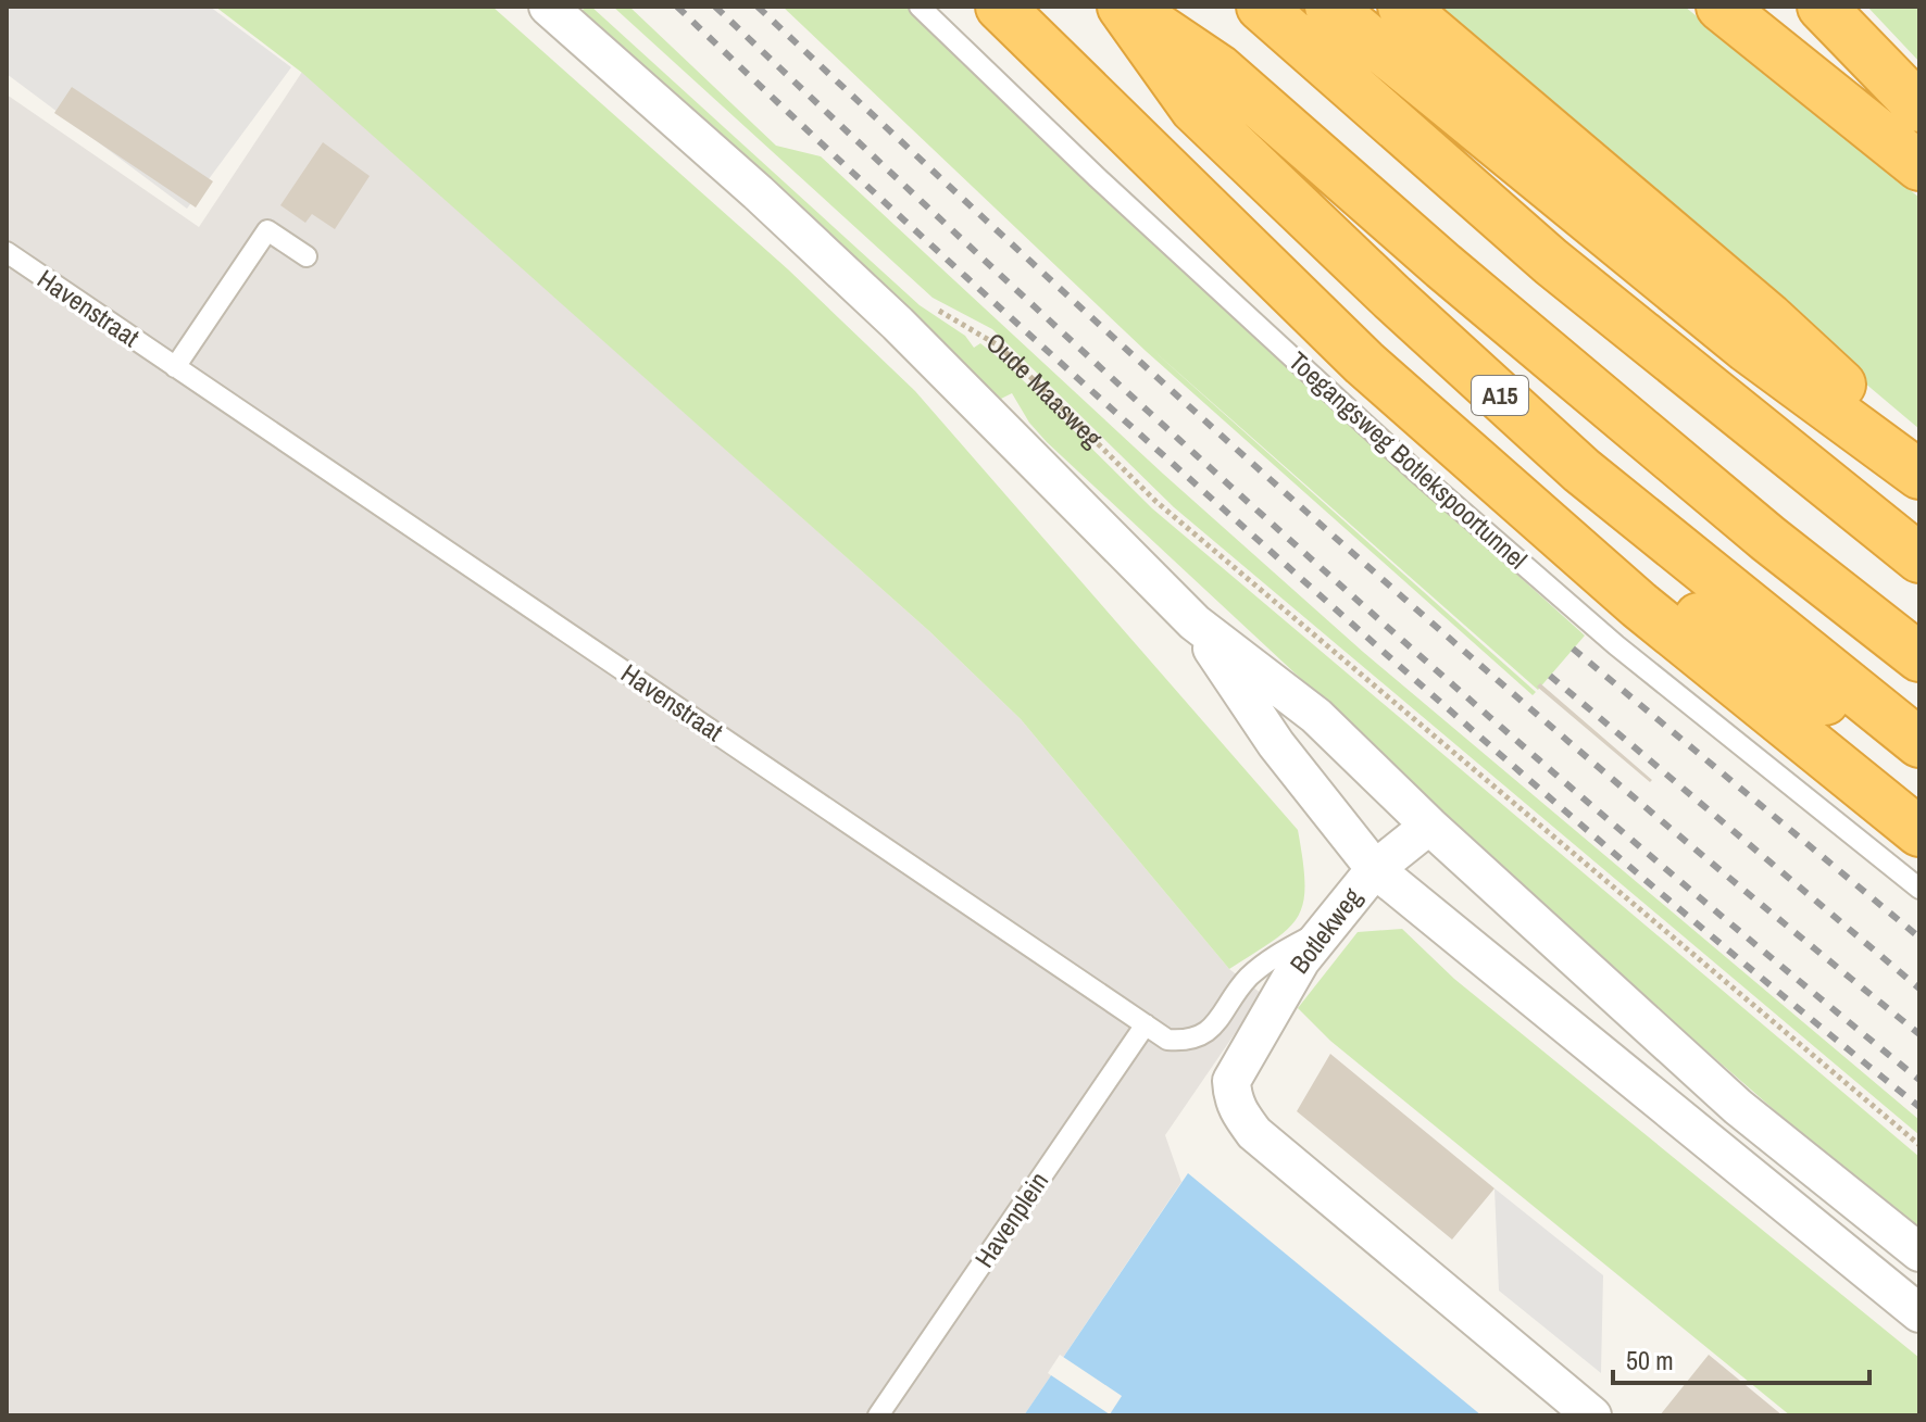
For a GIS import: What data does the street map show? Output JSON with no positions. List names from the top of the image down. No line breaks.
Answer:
{"streets":{"highway":["A15"],"street":["Oude Maasweg","Botlekweg"],"lane":["Havenstraat","Toegangsweg Botlekspoortunnel","Havenplein"]},"crossings":[["Havenstraat","Botlekweg"],["Havenstraat","Havenplein"],["Oude Maasweg","Botlekweg"]],"scale_bar":"50 m"}
